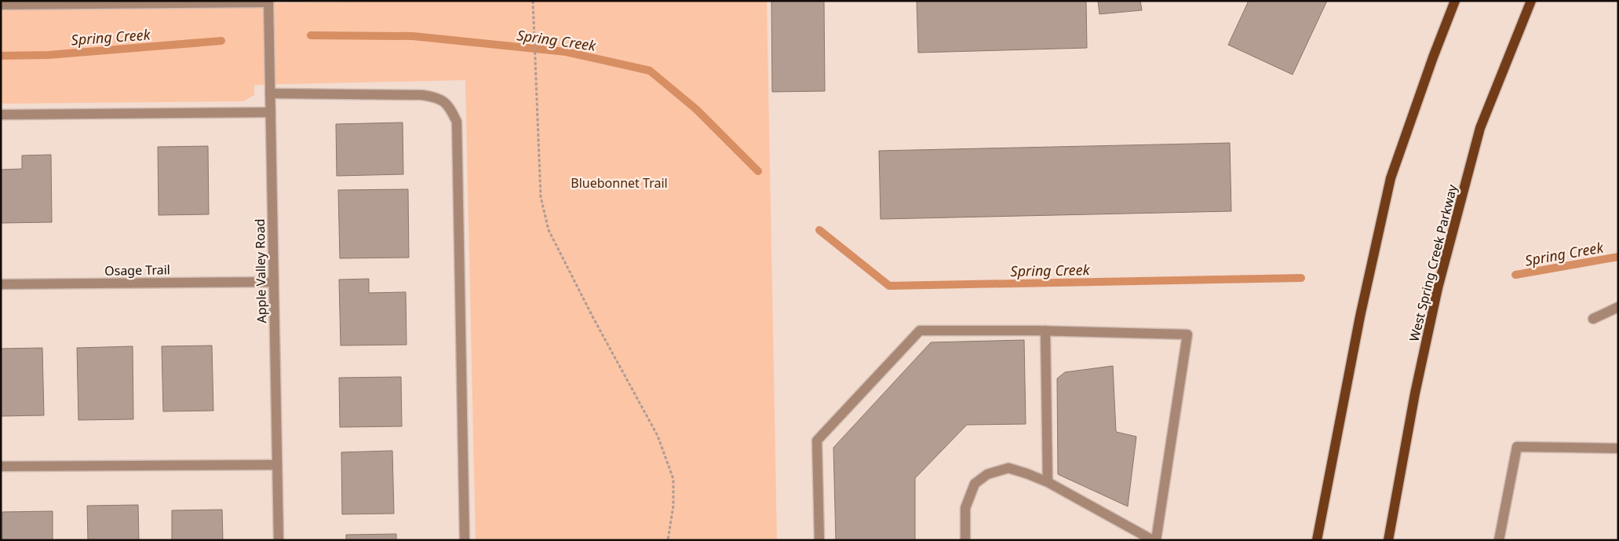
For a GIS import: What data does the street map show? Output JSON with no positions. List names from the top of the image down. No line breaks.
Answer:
{"streets":{"main road":["West Spring Creek Parkway"],"street":["Osage Trail","Apple Valley Road"]},"crossings":[["Osage Trail","Apple Valley Road"]],"water":["Spring Creek"],"parks":["Bluebonnet Trail"]}
